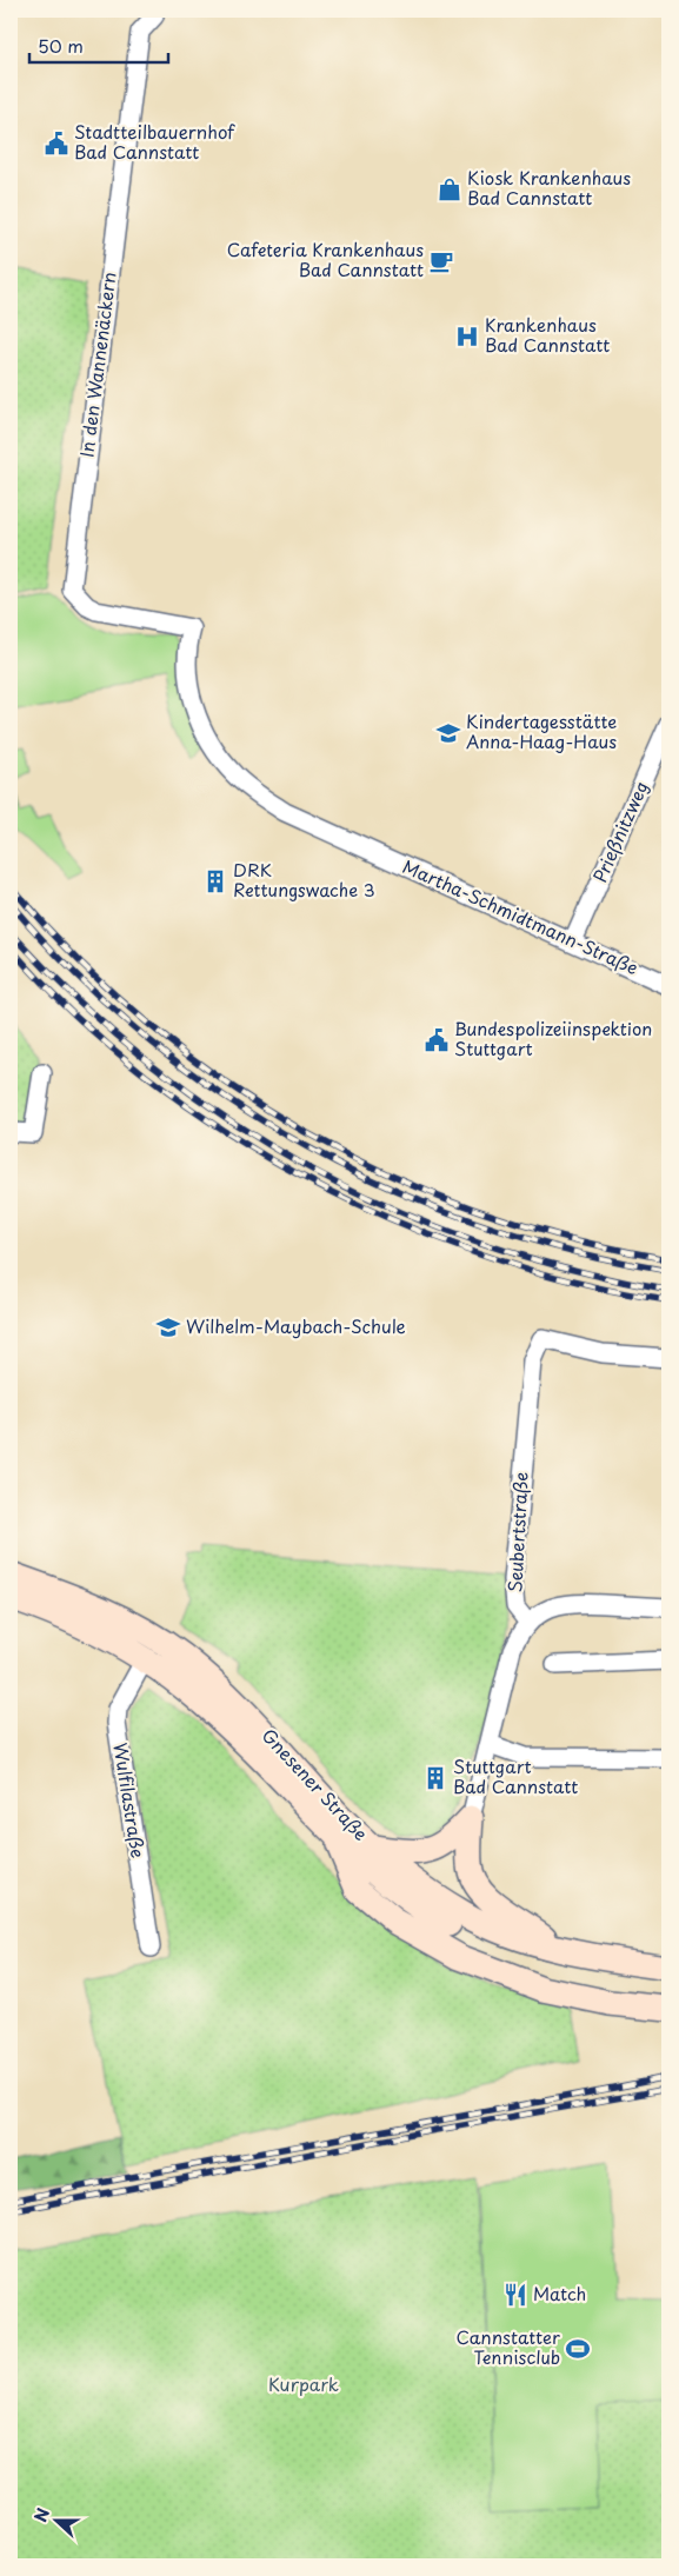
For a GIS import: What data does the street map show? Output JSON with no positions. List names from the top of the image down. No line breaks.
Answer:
{"streets":{"main road":["Gnesener Straße"],"street":["In den Wannenäckern","Prießnitzweg","Martha-Schmidtmann-Straße","Seubertstraße","Wulfilastraße"]},"crossings":[["In den Wannenäckern","Martha-Schmidtmann-Straße"],["Prießnitzweg","Martha-Schmidtmann-Straße"],["Gnesener Straße","Wulfilastraße"]],"parks":["Kurpark"],"places":{"public building":["Stadtteilbauernhof Bad Cannstatt","Bundespolizeiinspektion Stuttgart"],"shop":["Kiosk Krankenhaus Bad Cannstatt"],"cafe":["Cafeteria Krankenhaus Bad Cannstatt"],"hospital":["Krankenhaus Bad Cannstatt"],"school or university":["Kindertagesstätte Anna-Haag-Haus","Wilhelm-Maybach-Schule"],"building":["DRK Rettungswache 3","Stuttgart Bad Cannstatt"],"restaurant":["Match"],"sports":["Cannstatter Tennisclub"]},"scale_bar":"50 m","north":"left"}
